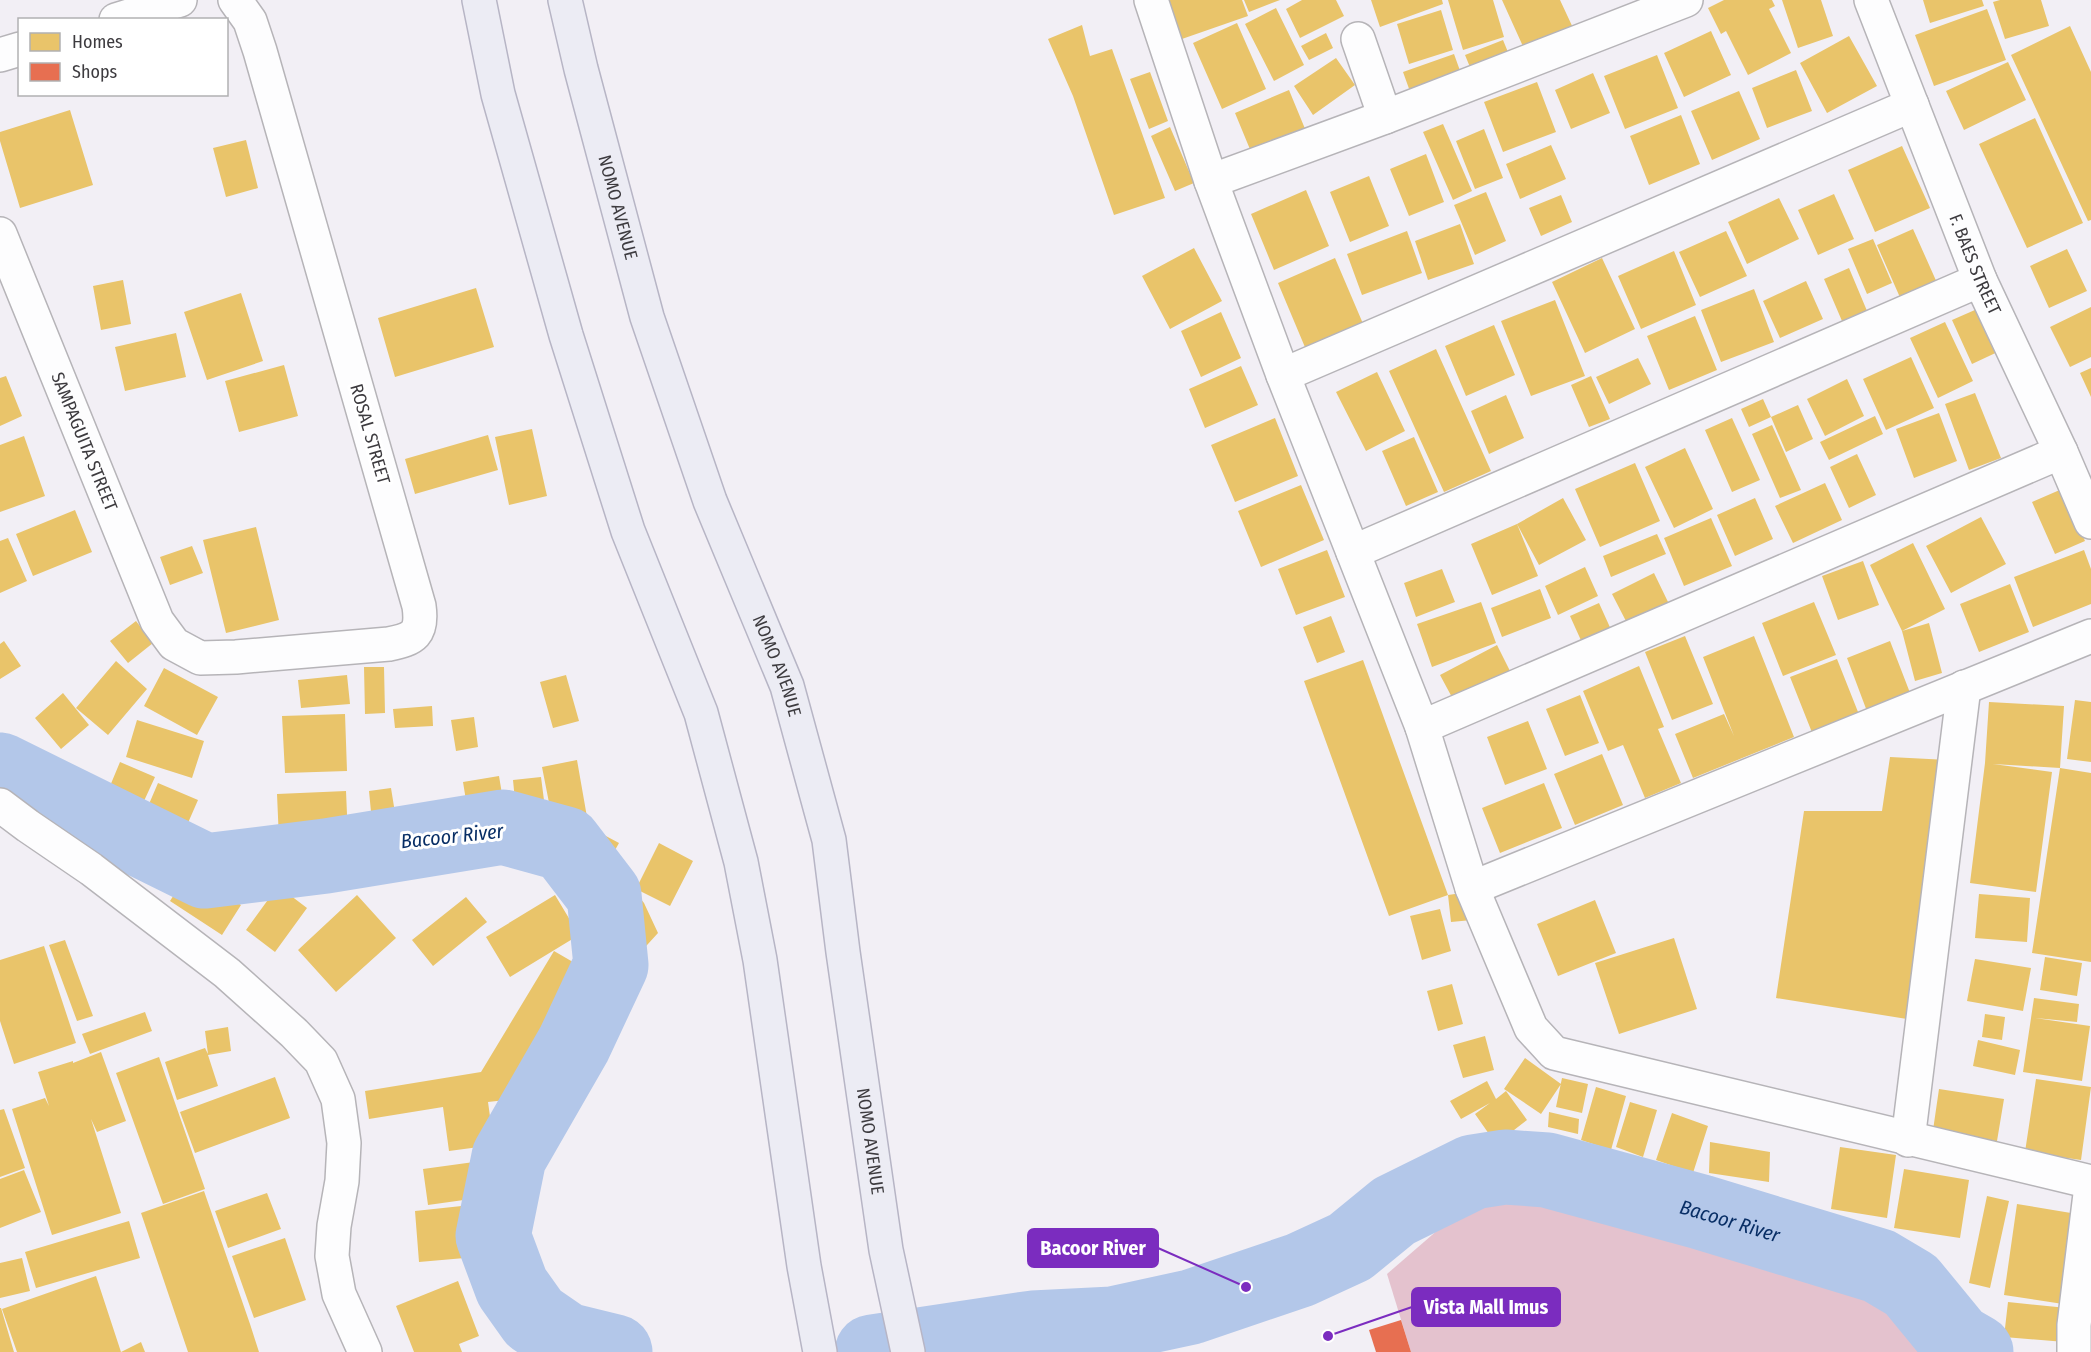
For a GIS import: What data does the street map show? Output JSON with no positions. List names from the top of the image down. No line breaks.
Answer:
{"streets":{"main road":["NOMO AVENUE"],"street":["F. BAES STREET","ROSAL STREET","SAMPAGUITA STREET"]},"crossings":[["ROSAL STREET","SAMPAGUITA STREET"]],"water":["Bacoor River"],"places":["Bacoor River","Vista Mall Imus"],"legend":["Homes","Shops"]}
